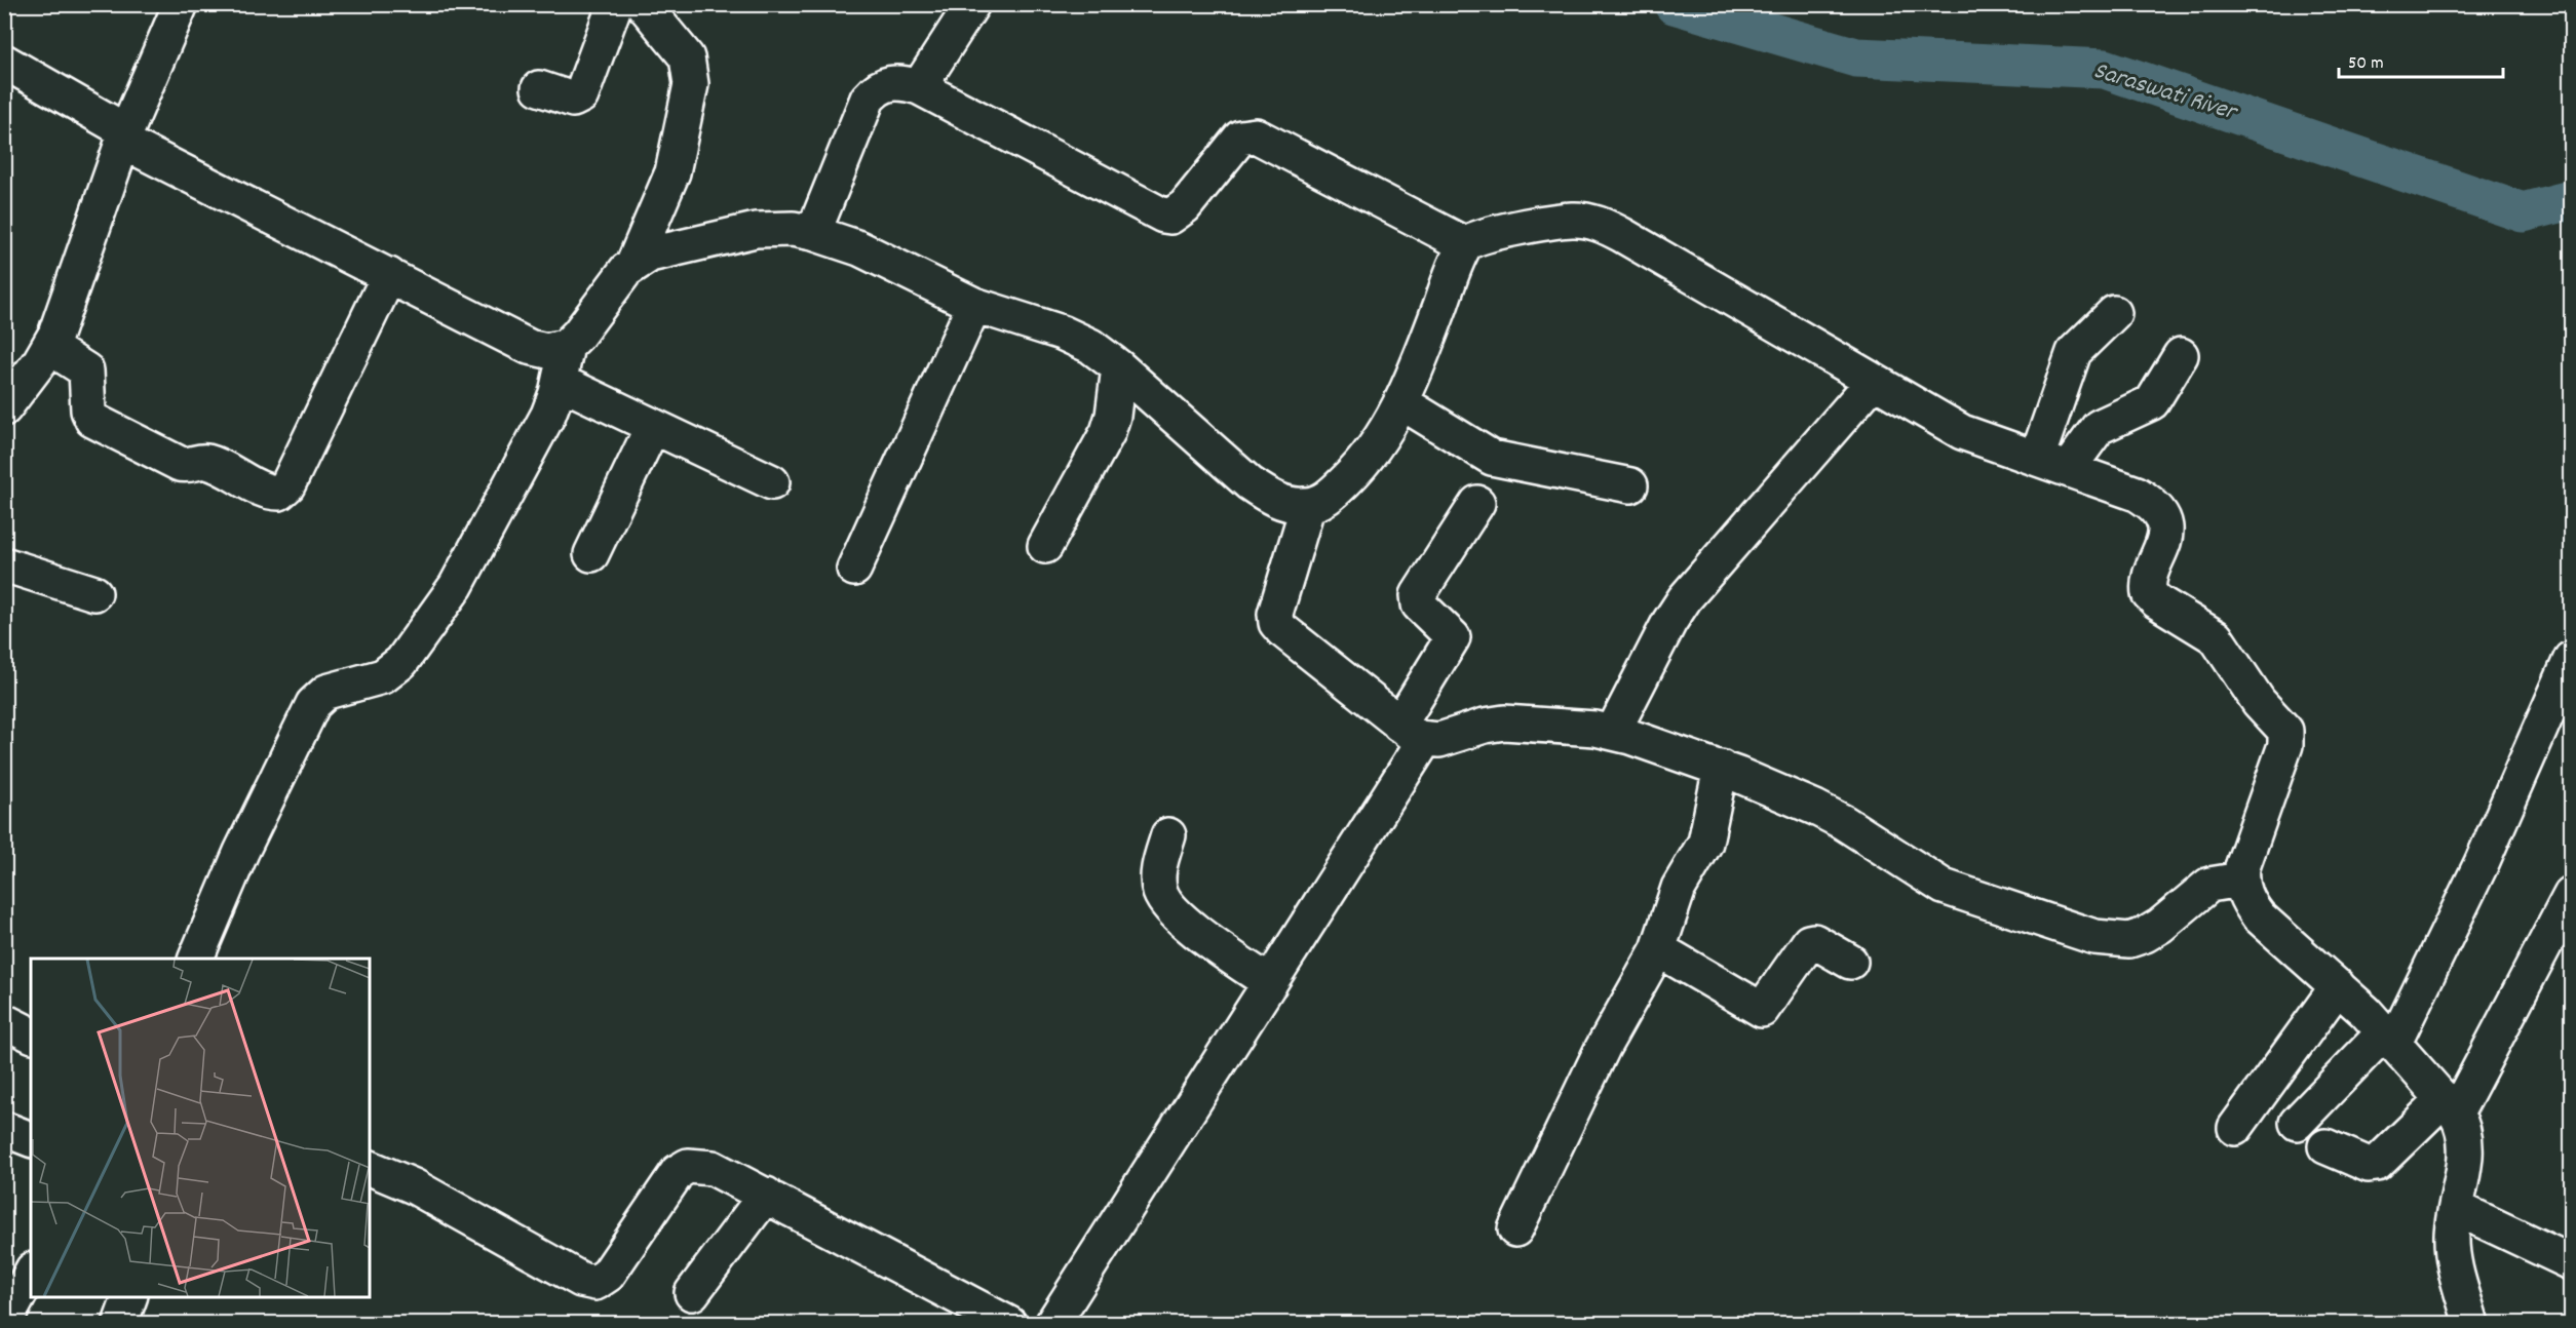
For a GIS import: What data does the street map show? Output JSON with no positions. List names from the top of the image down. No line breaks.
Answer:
{"water":["Saraswati River"],"scale_bar":"50 m"}
